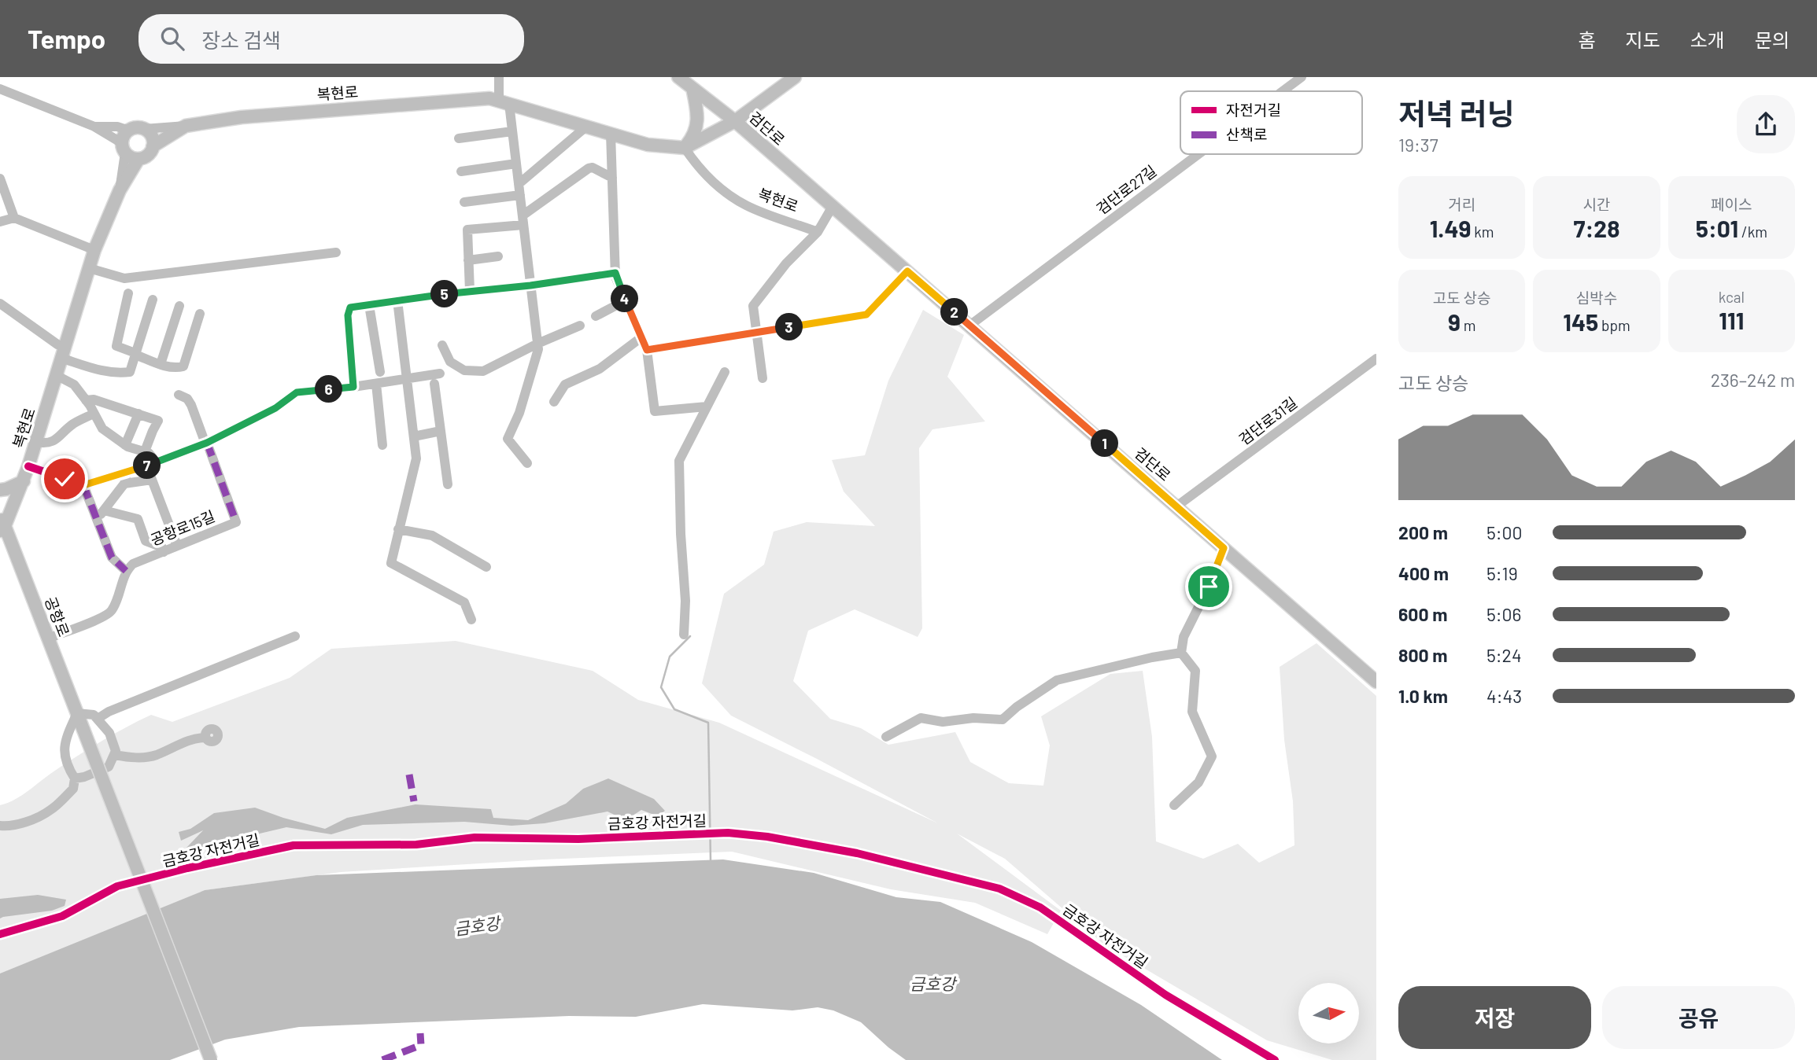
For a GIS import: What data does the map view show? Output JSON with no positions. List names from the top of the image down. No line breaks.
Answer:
{"streets":{"main road":["복현로","검단로","공항로"],"street":["검단로27길","검단로31길","공항로15길"],"cycle path":["금호강 자전거길"]},"crossings":[["복현로","공항로"],["검단로","검단로27길"],["검단로","검단로31길"]],"water":["금호강"],"legend":["자전거길","산책로"],"north":"right","page":{"header":"Tempo","search":"장소 검색","nav":["홈","지도","소개","문의"],"heading":["저녁 러닝","19:37"],"stats":[["거리","1.49 km"],["시간","7:28"],["페이스","5:01 /km"],["고도 상승","9 m"],["심박수","145 bpm"],["kcal","111"]],"pins":["5","4","2","3","6","1","7"],"chart":["고도 상승","236–242 m"],"list":[{"name":"200 m","note":"5:00"},{"name":"400 m","note":"5:19"},{"name":"600 m","note":"5:06"},{"name":"800 m","note":"5:24"},{"name":"1.0 km","note":"4:43"}],"buttons":["저장","공유"]}}
